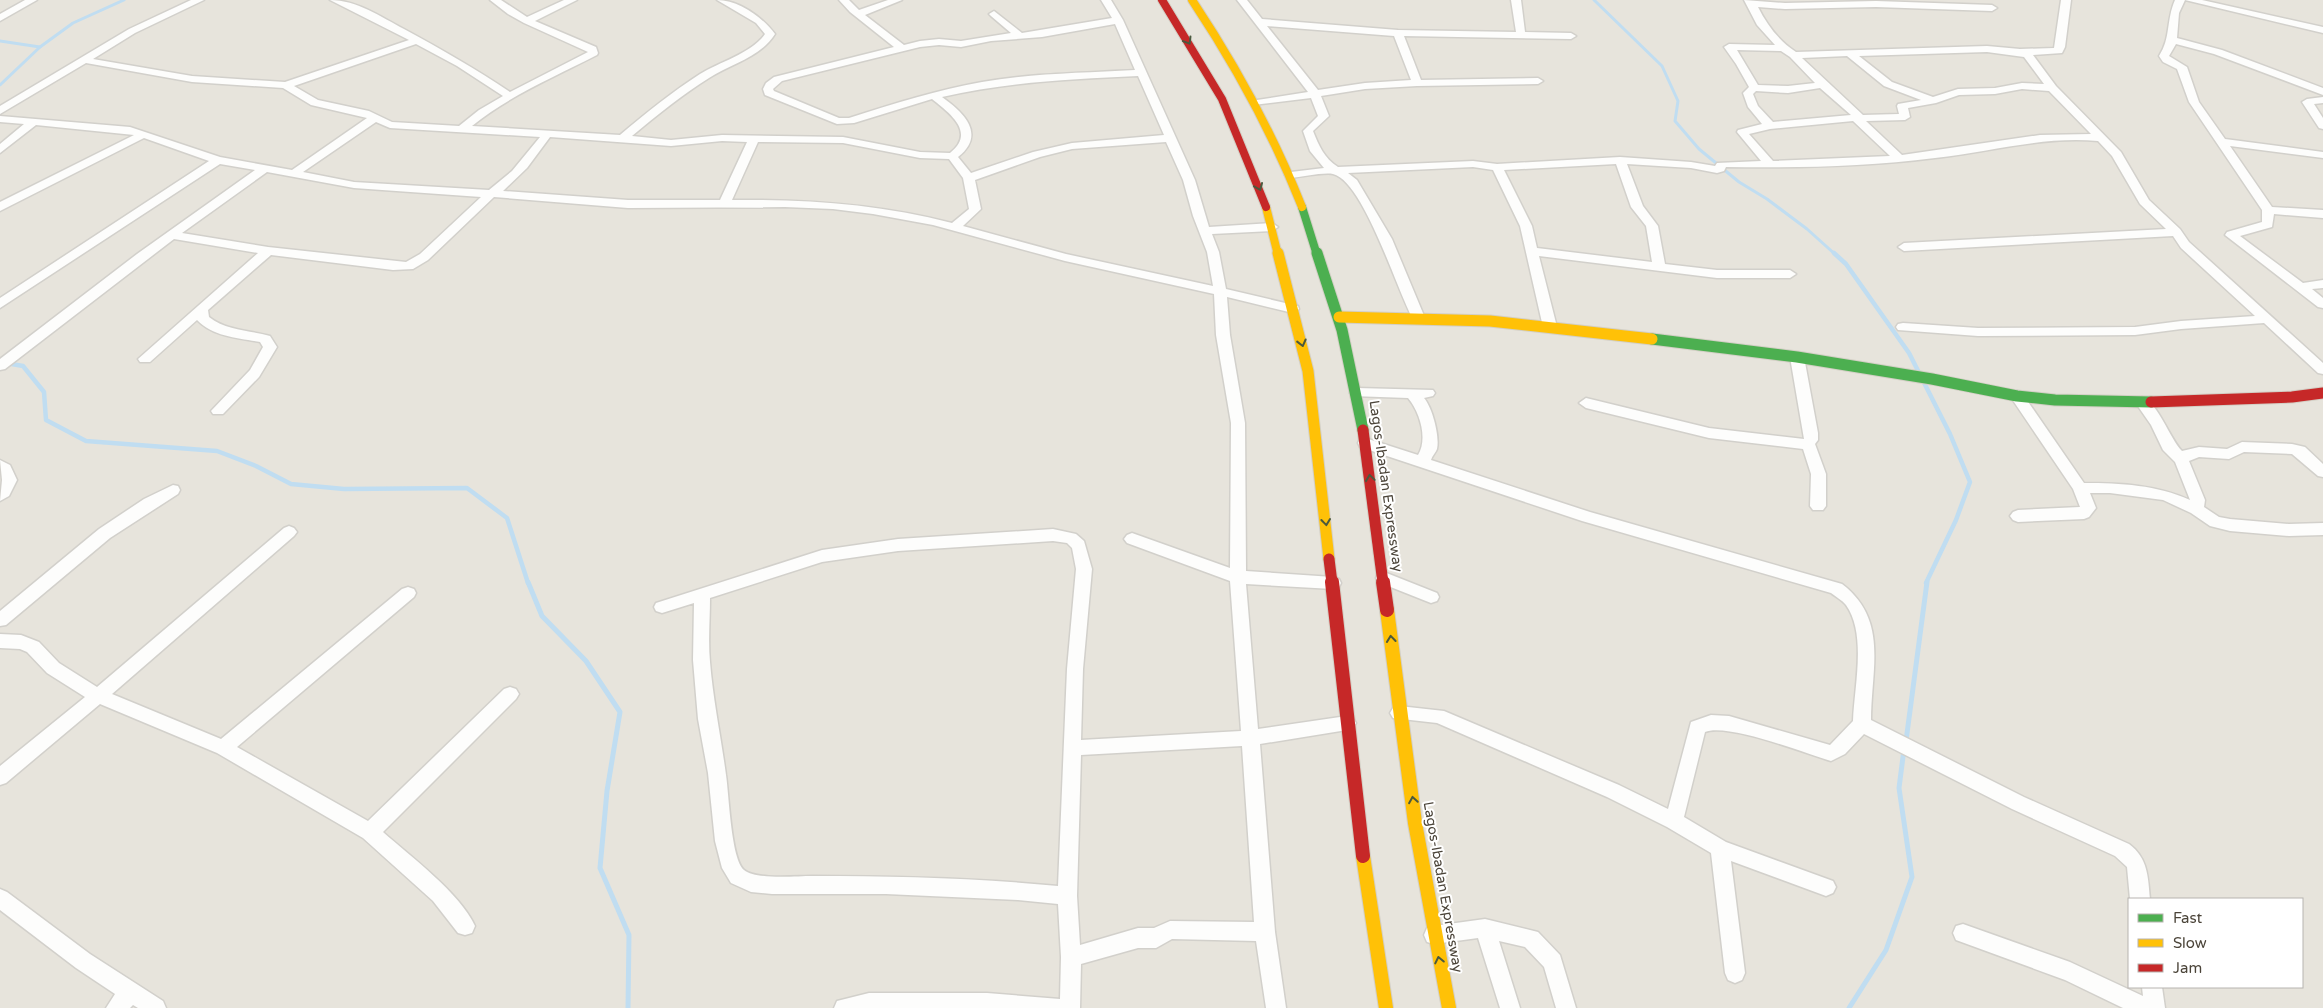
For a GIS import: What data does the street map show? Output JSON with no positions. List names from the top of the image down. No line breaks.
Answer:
{"streets":{"main road":["Lagos-Ibadan Expressway"]},"legend":["Fast","Slow","Jam"]}
